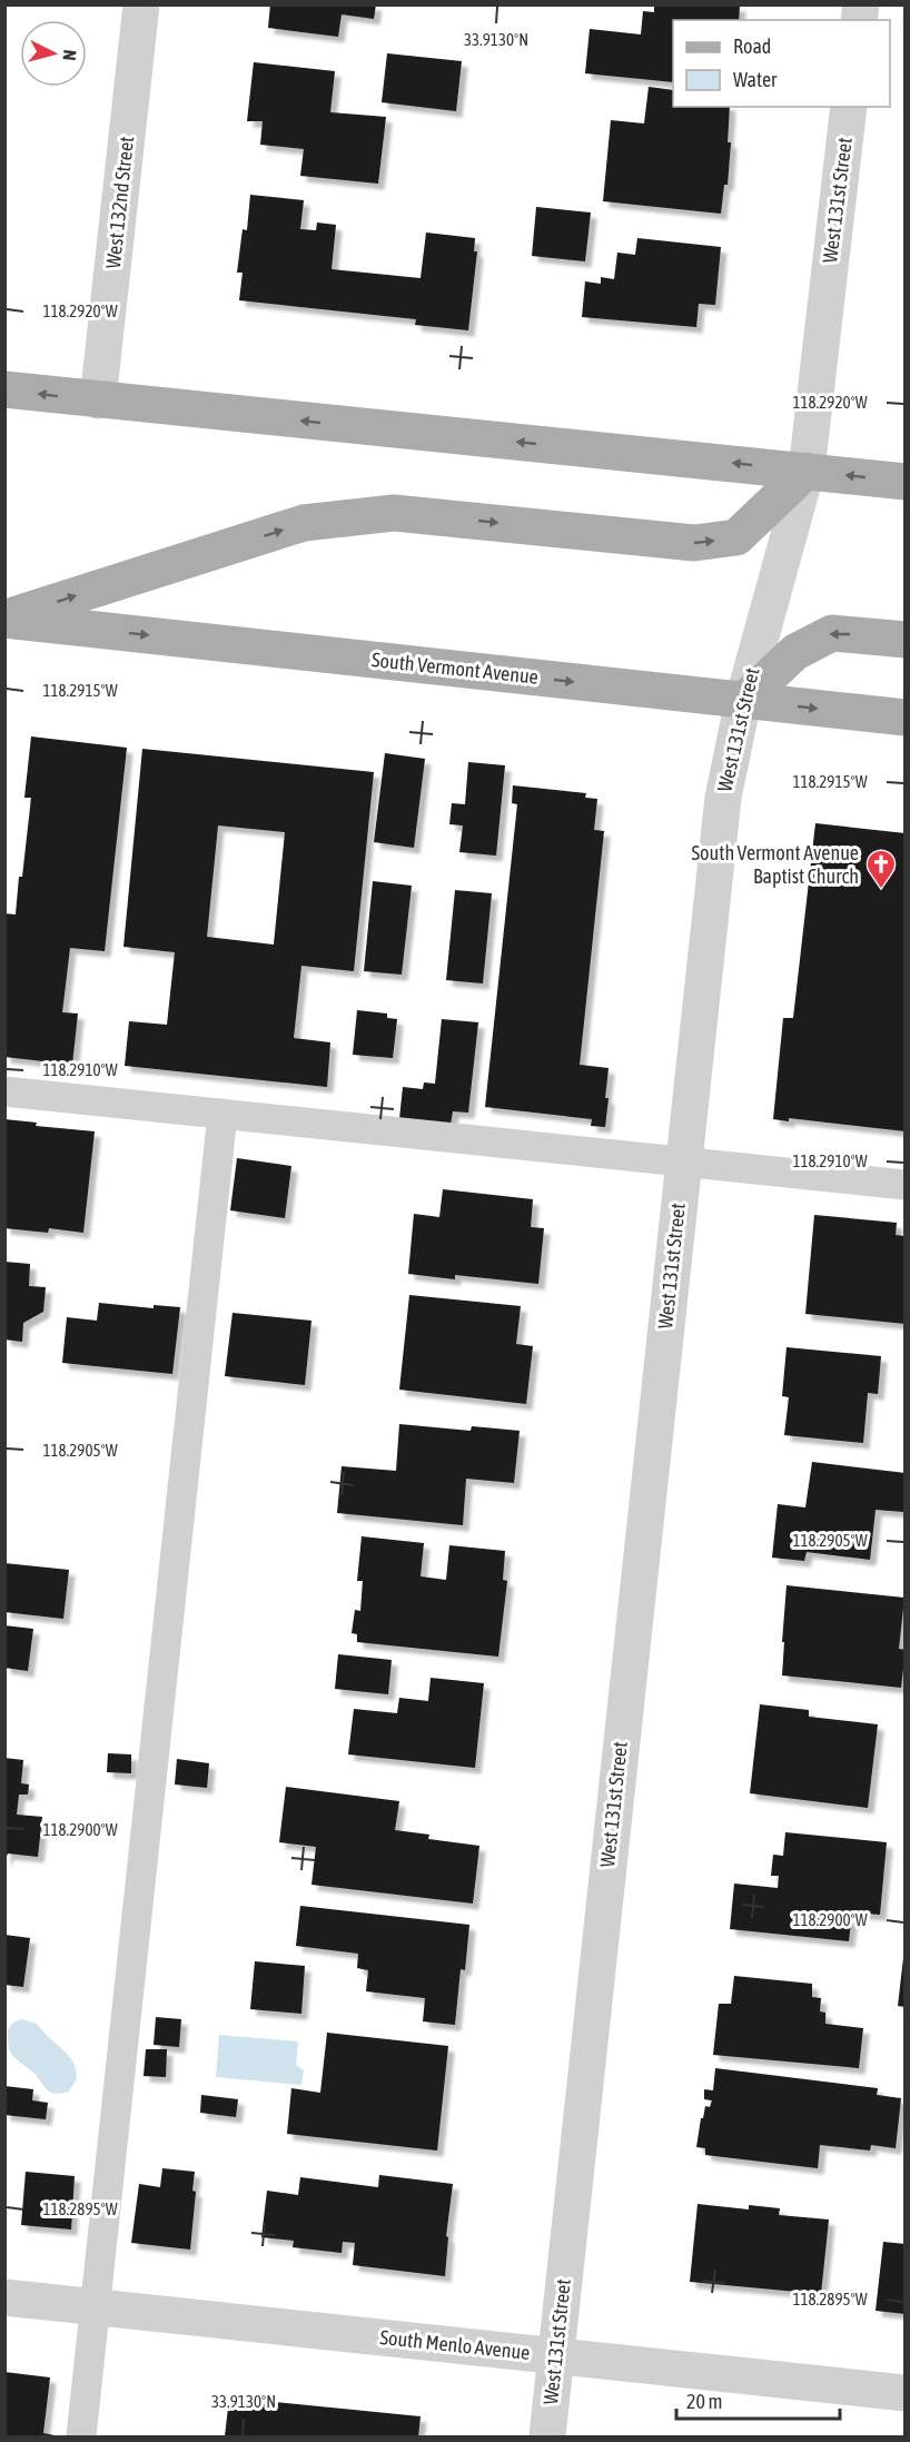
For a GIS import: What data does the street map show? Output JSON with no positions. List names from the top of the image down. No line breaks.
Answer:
{"streets":{"main road":["South Vermont Avenue"],"street":["West 131st Street","West 132nd Street","South Menlo Avenue"]},"crossings":[["West 131st Street","South Vermont Avenue"],["West 131st Street","South Menlo Avenue"]],"places":{"church":["South Vermont Avenue Baptist Church"]},"legend":["Road","Water"],"scale_bar":"20 m","north":"right","coordinates":["33.9130°N","118.2920°W","118.2915°W","118.2910°W","118.2905°W","118.2900°W","118.2895°W"]}
